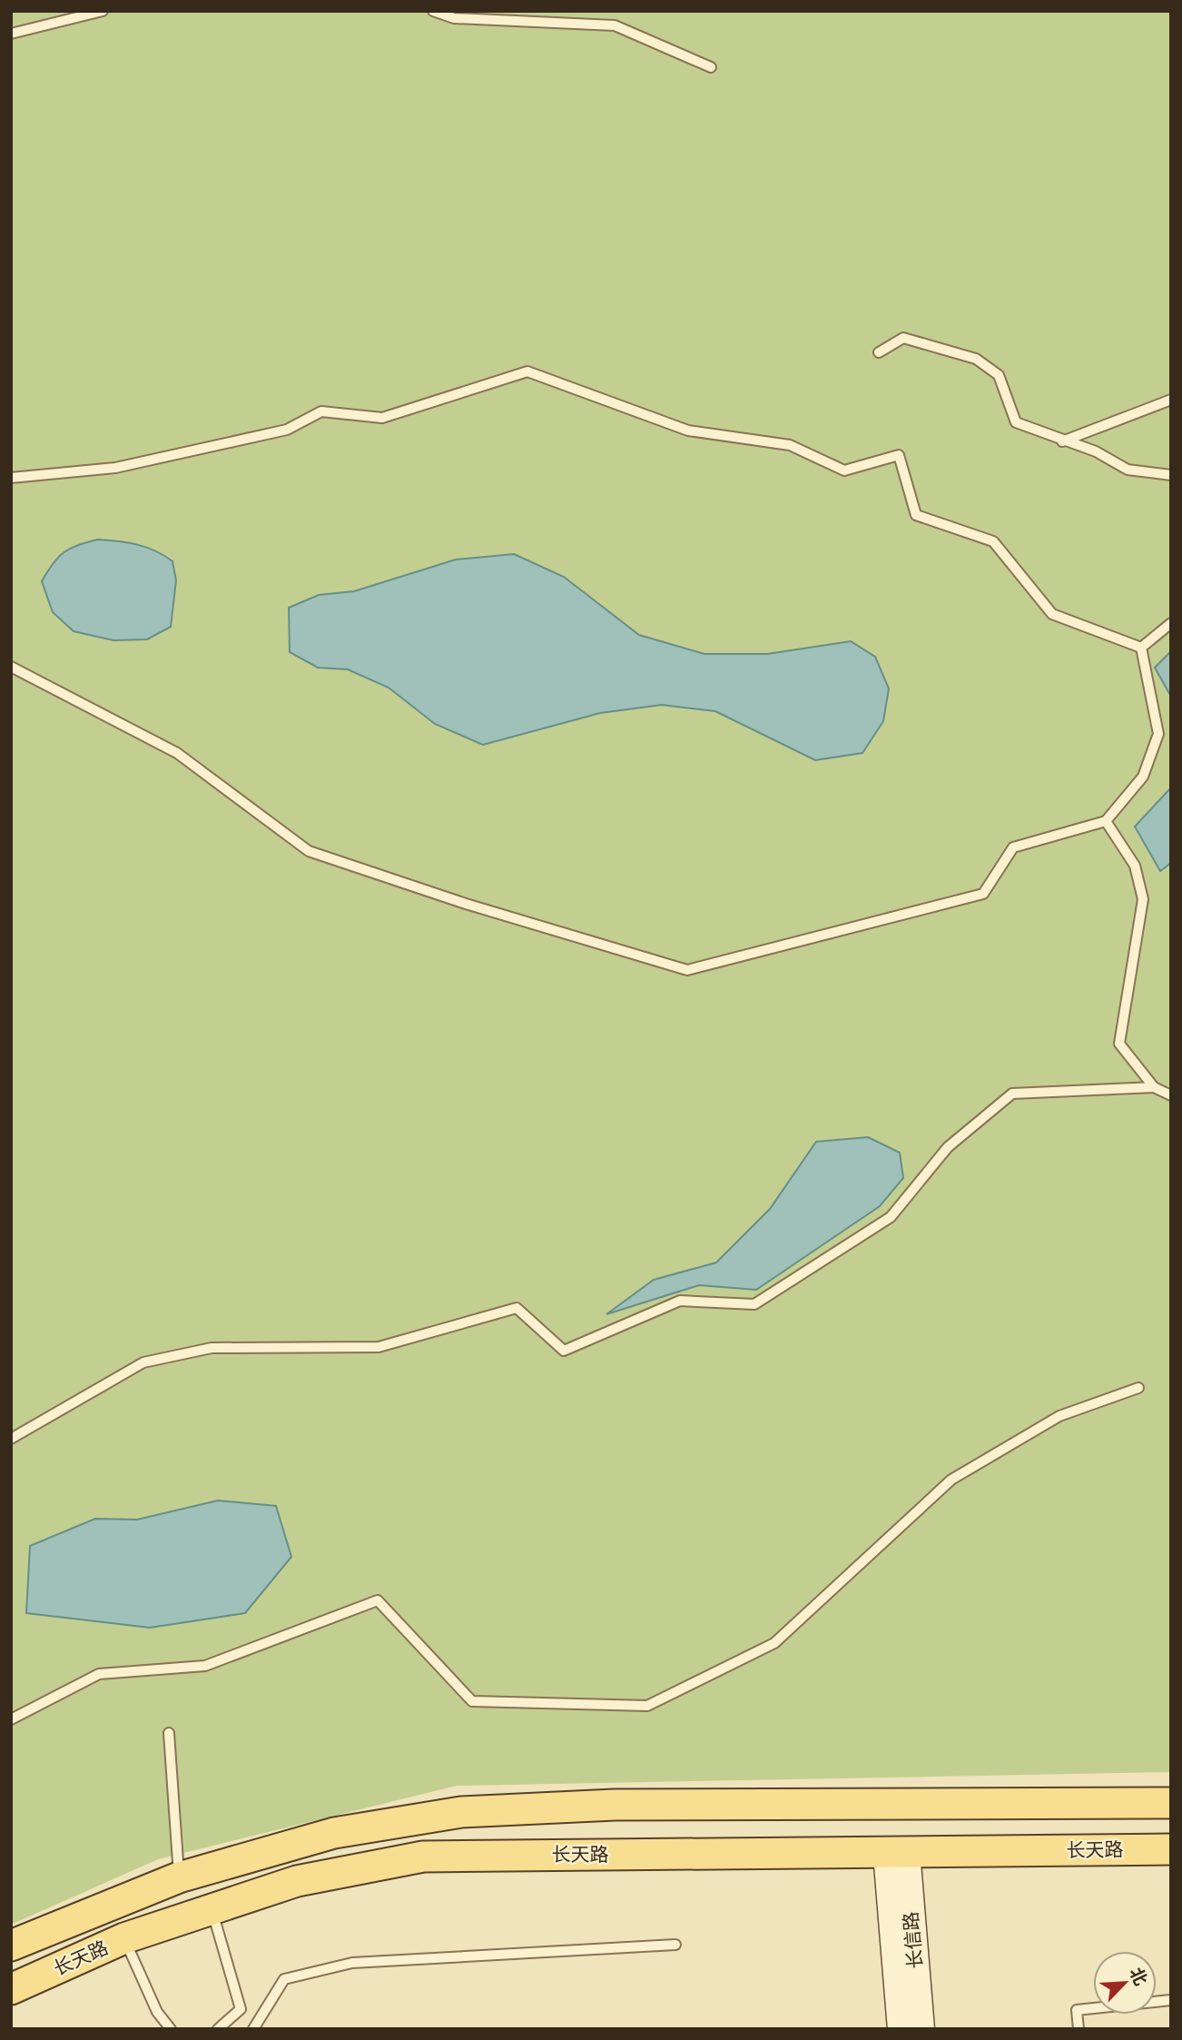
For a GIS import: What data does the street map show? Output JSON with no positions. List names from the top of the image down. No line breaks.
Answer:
{"streets":{"main road":["长天路","长信路"]},"crossings":[["长天路","长信路"]],"north":"top right"}
